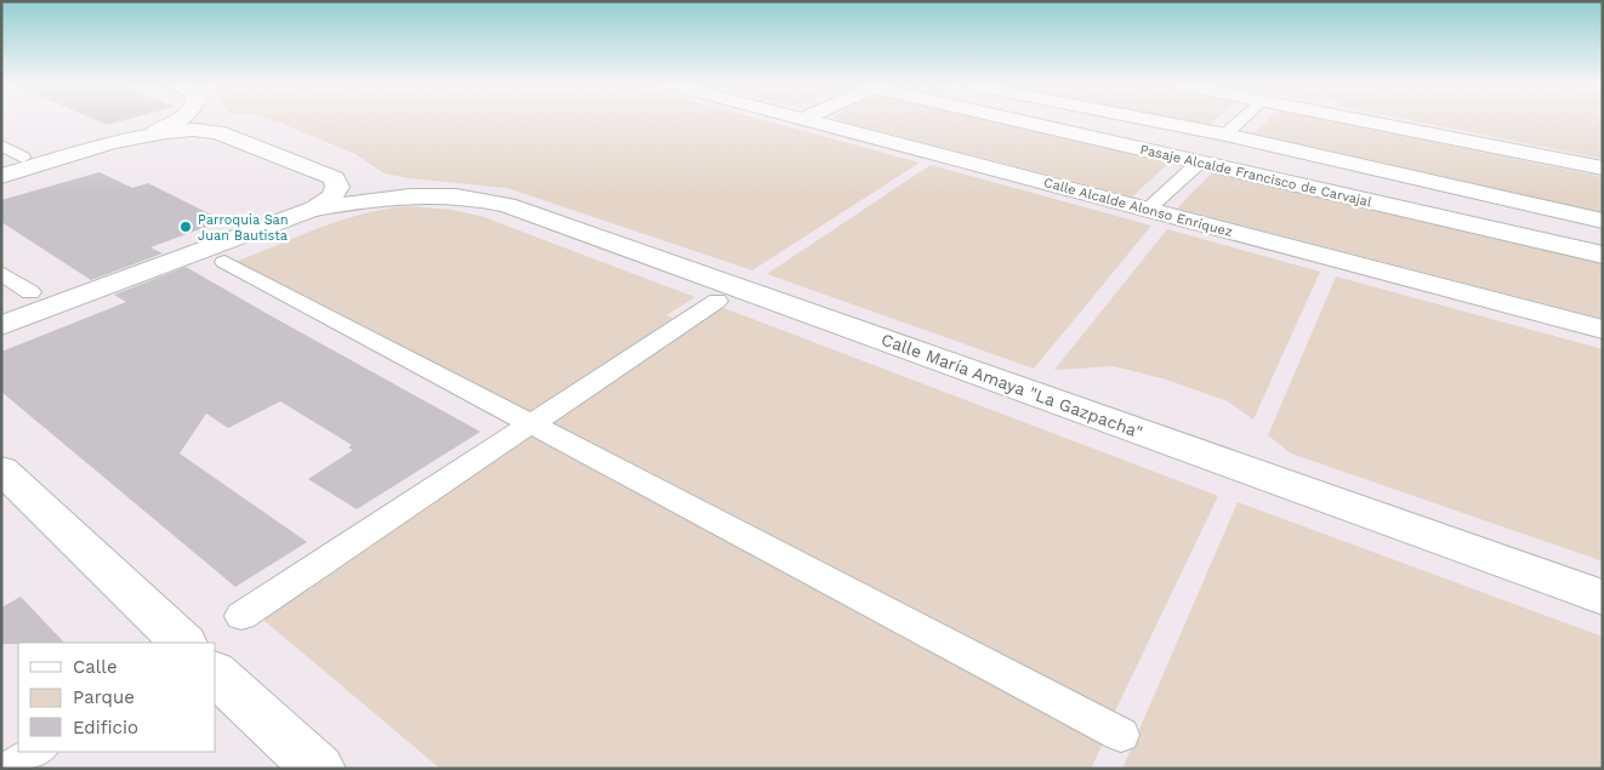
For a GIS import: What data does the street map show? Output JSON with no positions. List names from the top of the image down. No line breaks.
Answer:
{"streets":{"street":["Pasaje Alcalde Francisco de Carvajal","Calle Alcalde Alonso Enríquez","Calle María Amaya \"La Gazpacha\""]},"places":["Parroquia San Juan Bautista"],"legend":["Calle","Parque","Edificio"]}
